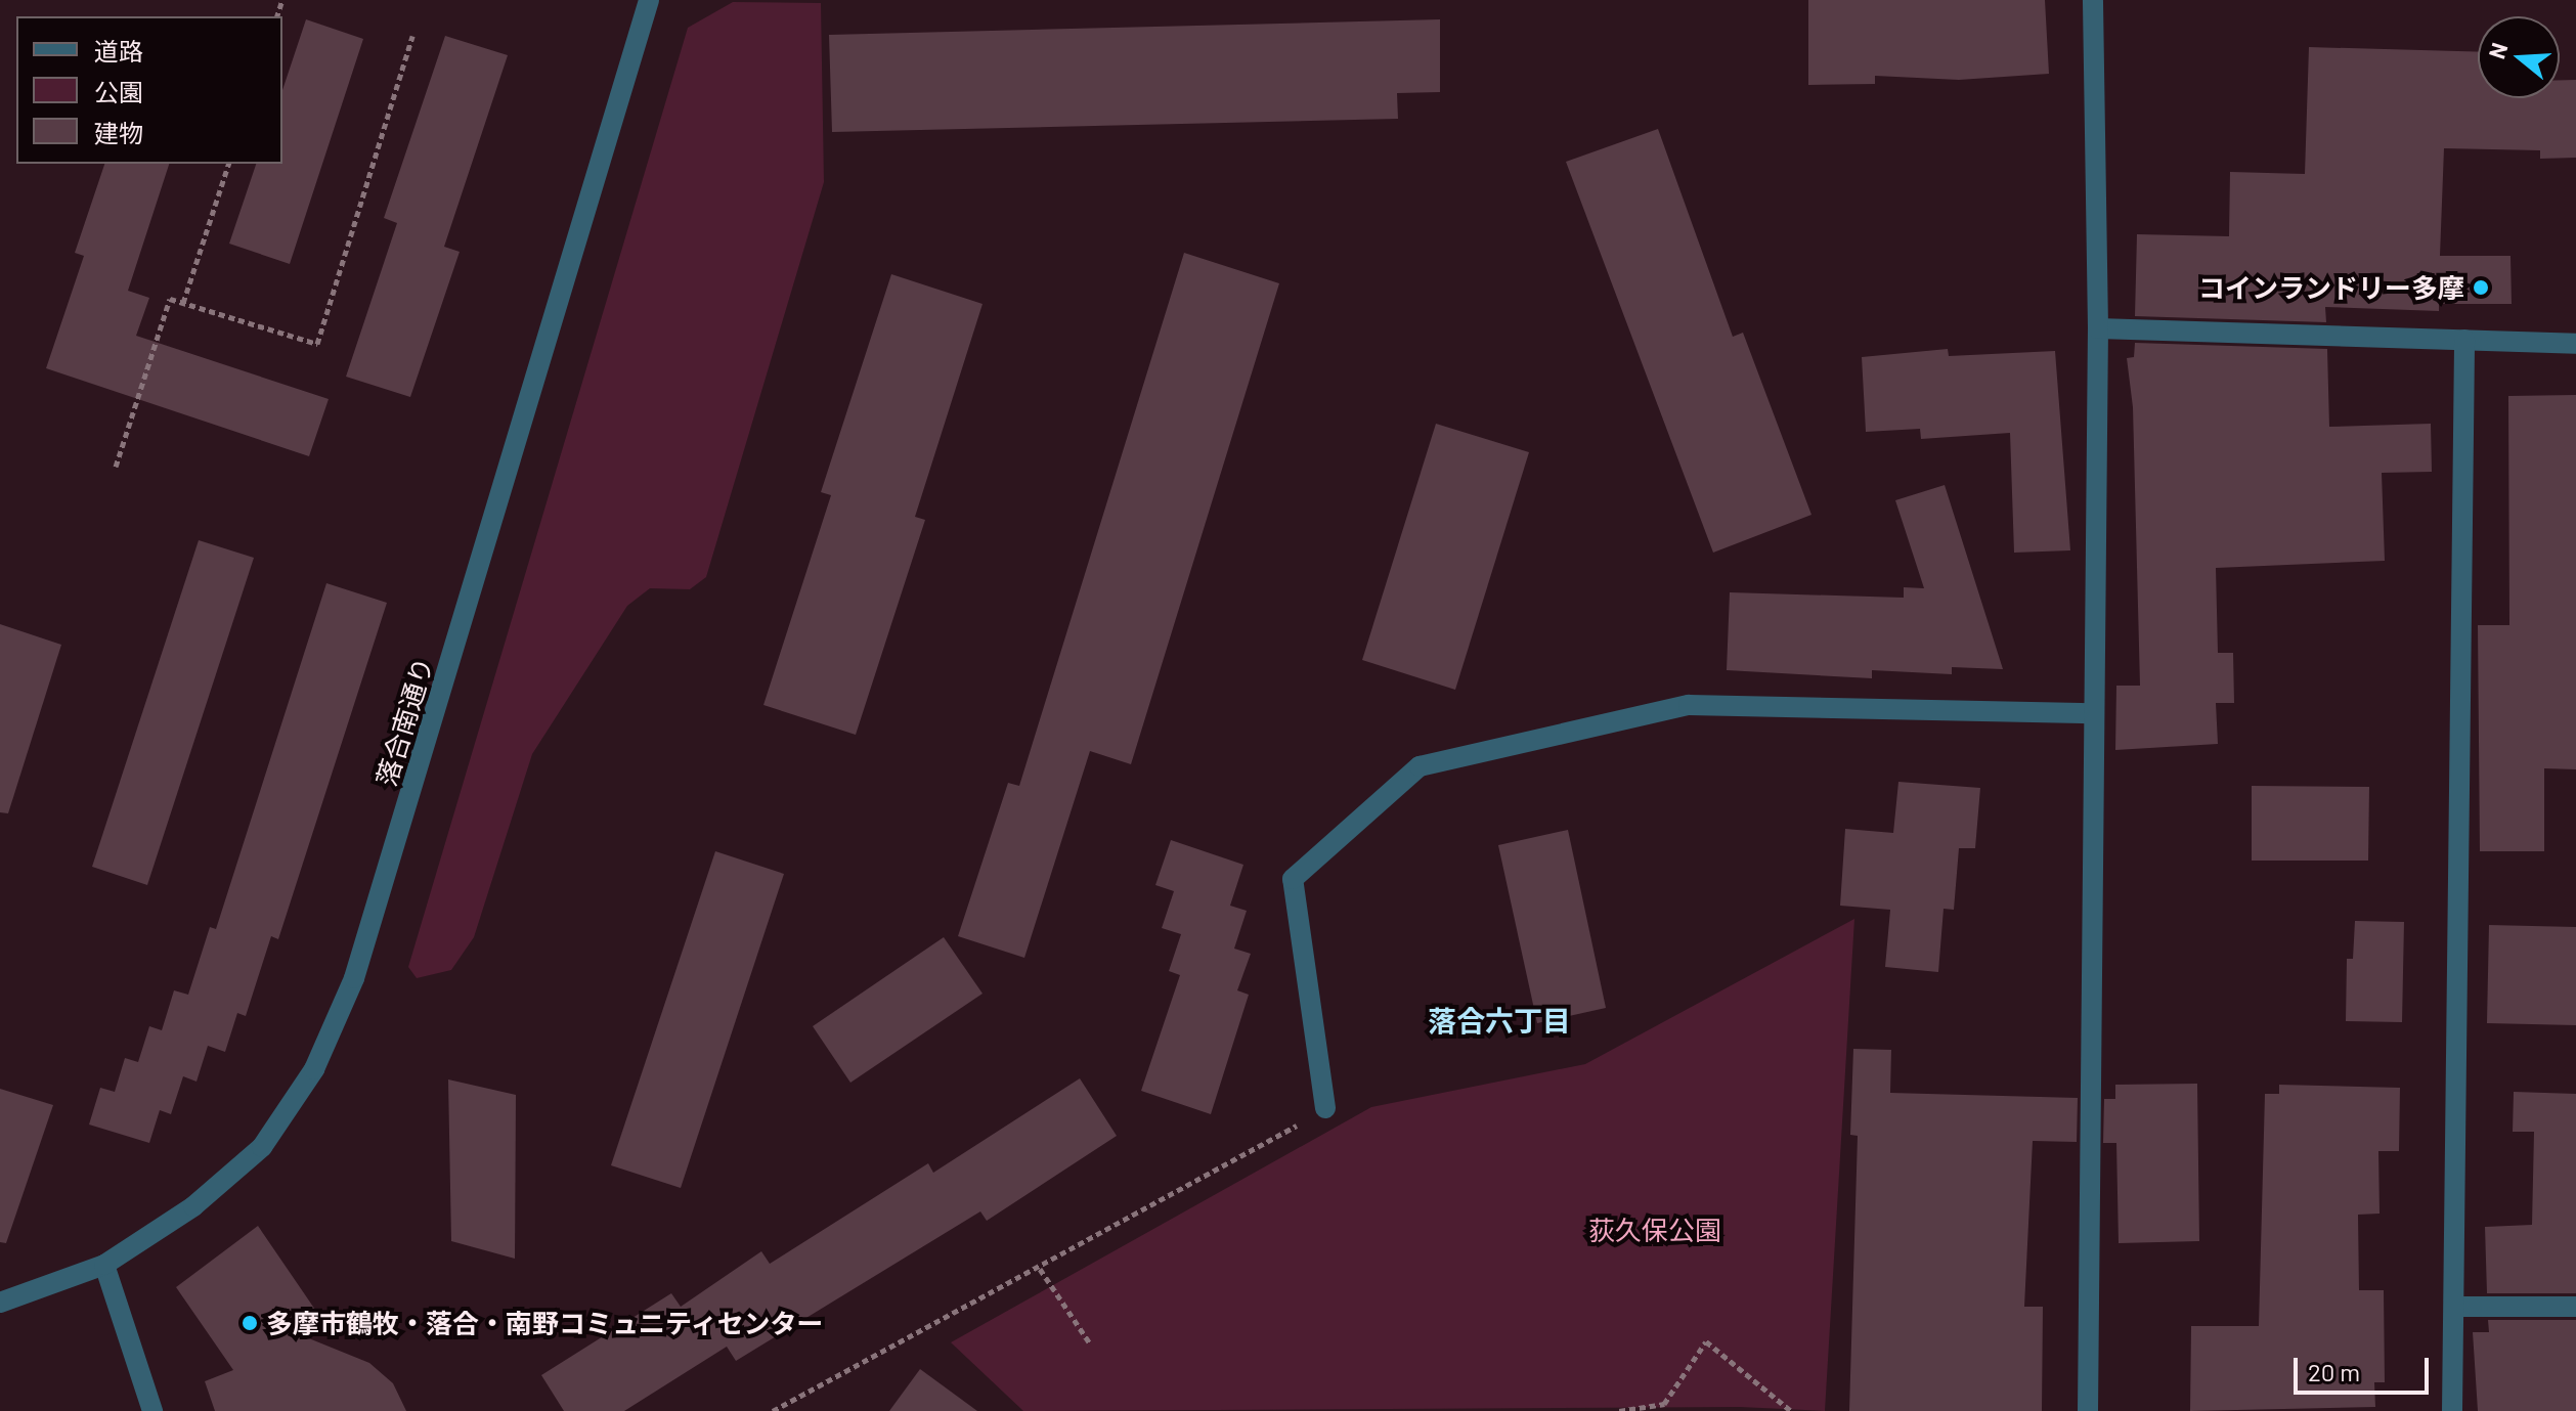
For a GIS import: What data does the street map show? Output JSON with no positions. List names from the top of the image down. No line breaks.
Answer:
{"streets":{"street":["落合南通り"]},"districts":["落合六丁目"],"parks":["荻久保公園"],"places":["コインランドリー多摩","多摩市鶴牧・落合・南野コミュニティセンター"],"legend":["道路","公園","建物"],"scale_bar":"20 m","north":"left"}
